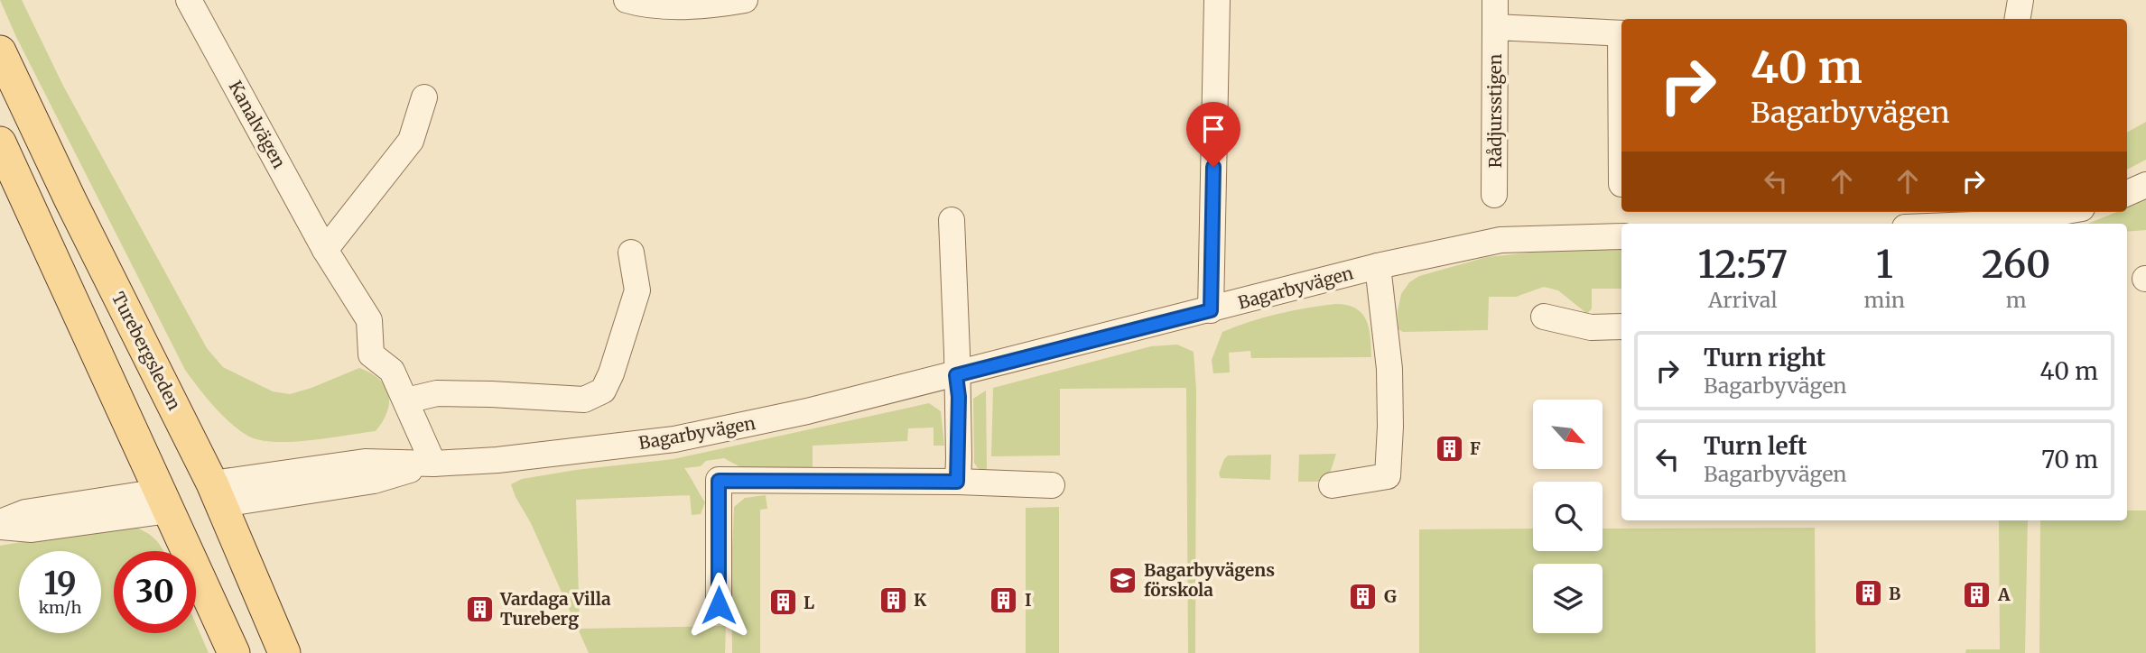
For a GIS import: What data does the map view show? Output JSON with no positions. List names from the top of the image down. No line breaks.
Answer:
{"streets":{"main road":["Turebergsleden"],"street":["Rådjursstigen","Kanalvägen","Bagarbyvägen"]},"crossings":[["Kanalvägen","Bagarbyvägen"],["Bagarbyvägen","Turebergsleden"]],"places":{"building":["F","B","A","G","K","I","L","Vardaga Villa Tureberg"],"school or university":["Bagarbyvägens förskola"]},"north":"bottom right","page":{"turn":["40 m","Bagarbyvägen"],"eta":["12:57","Arrival","1","min","260","m"],"list":[{"name":"Turn right","note":"Bagarbyvägen","value":"40 m"},{"name":"Turn left","note":"Bagarbyvägen","value":"70 m"}],"speed":"19 km/h","limit":"30"}}
